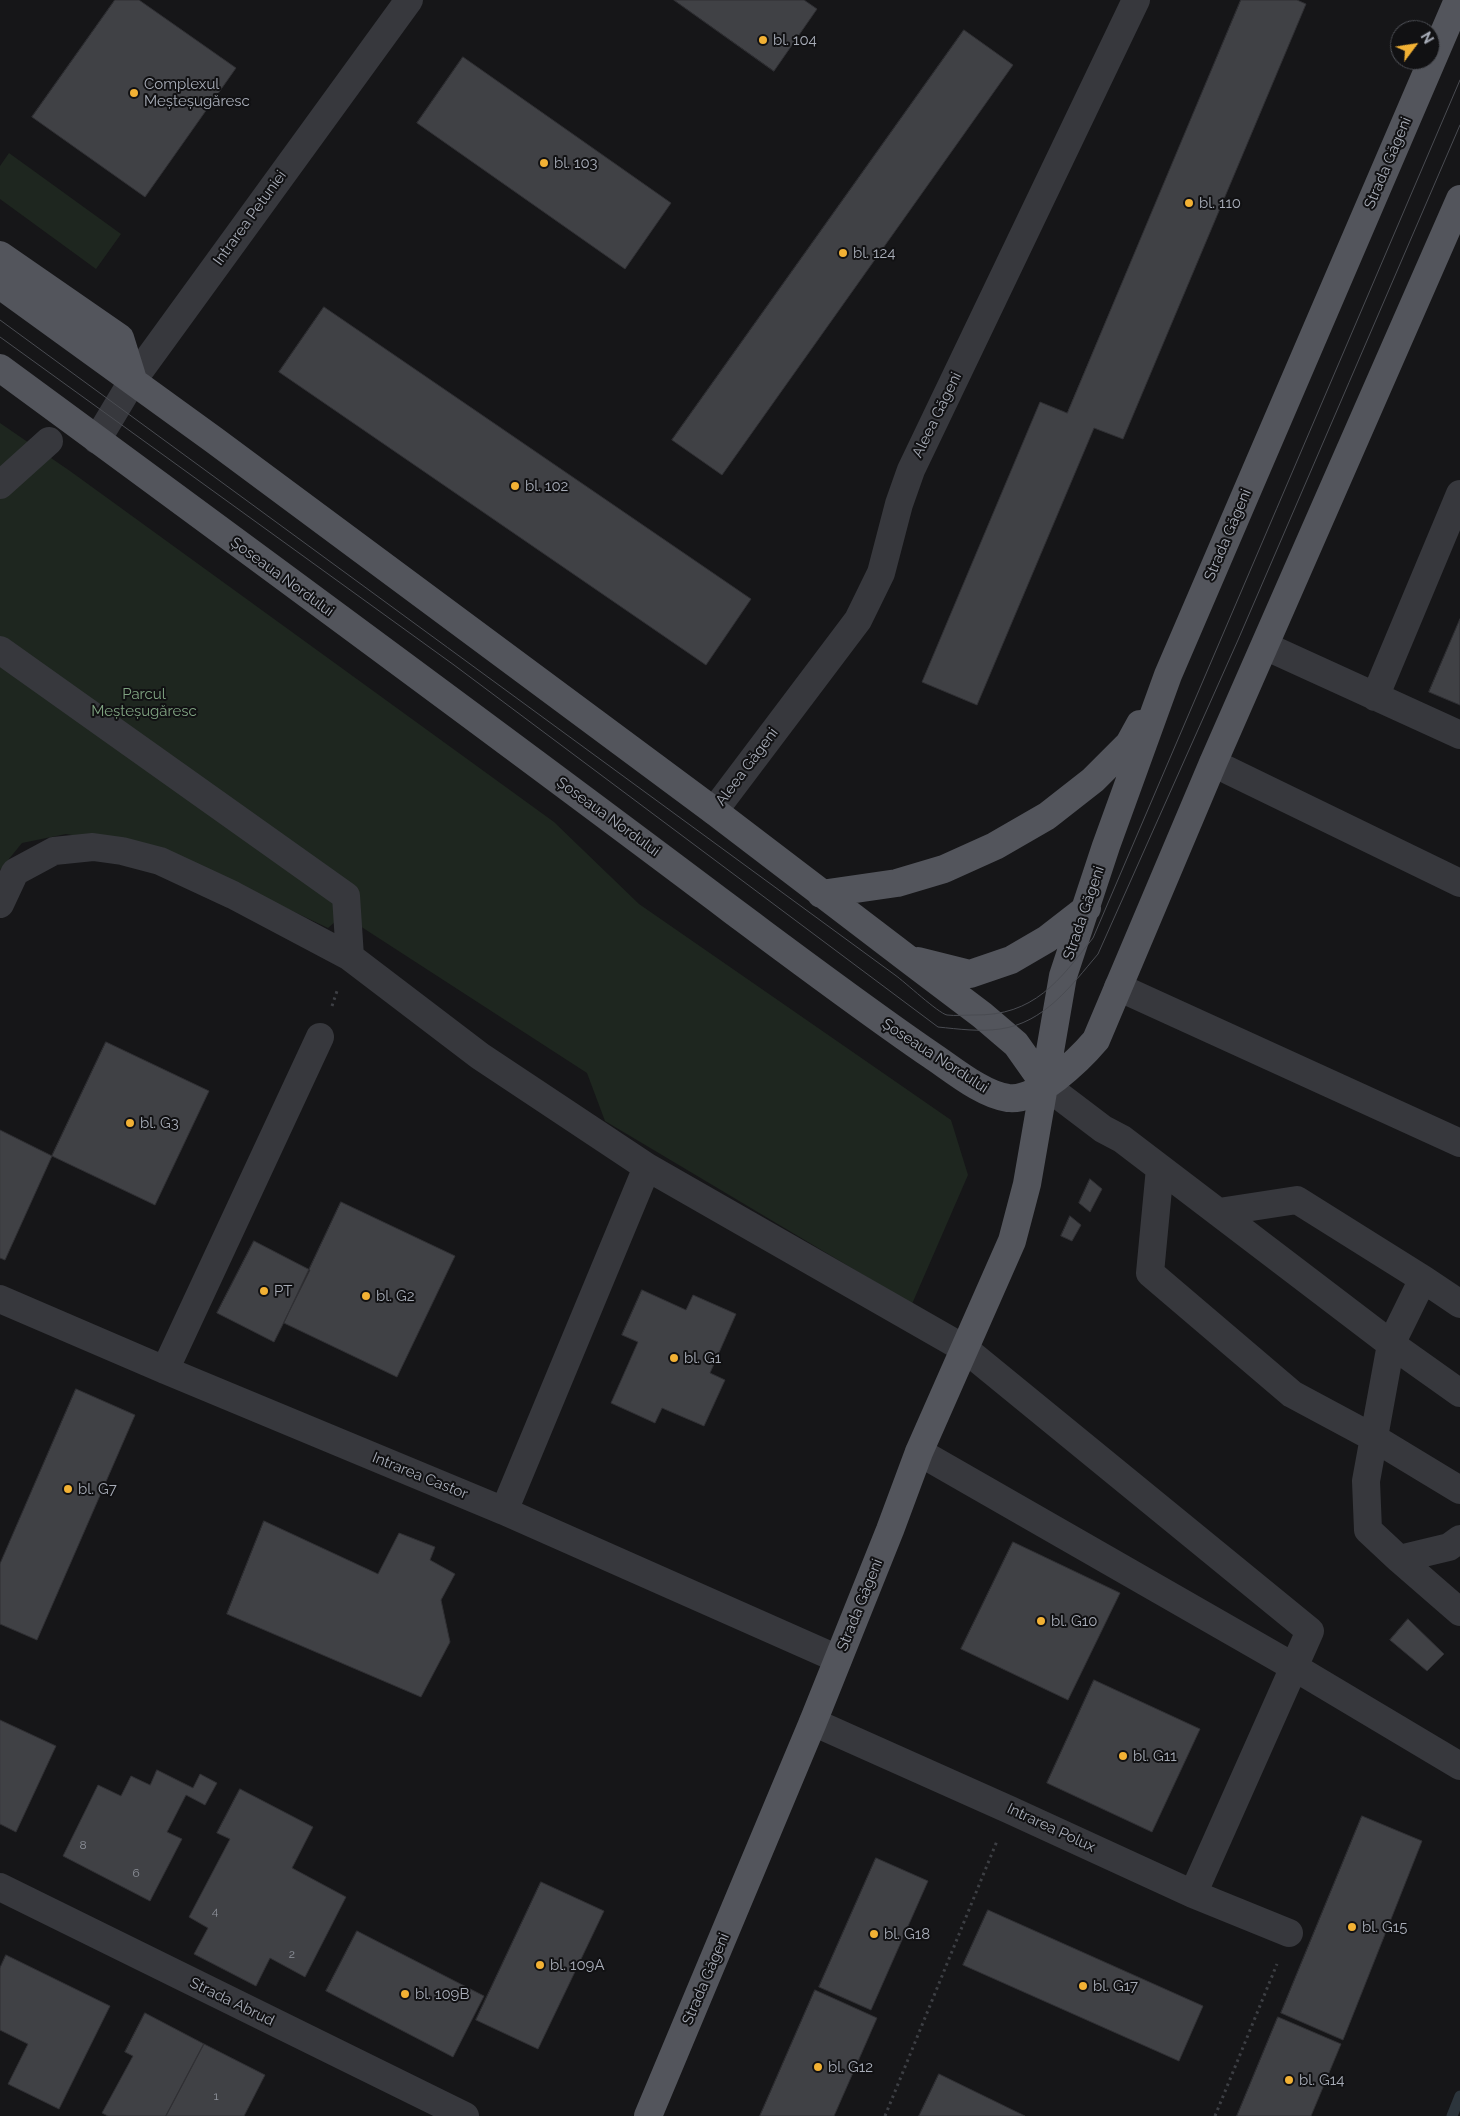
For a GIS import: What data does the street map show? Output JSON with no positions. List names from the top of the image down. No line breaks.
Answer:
{"streets":{"main road":["Strada Găgeni","Șoseaua Nordului"],"street":["Intrarea Petuniei","Aleea Găgeni","Intrarea Castor","Intrarea Polux","Strada Abrud"]},"crossings":[["Strada Găgeni","Șoseaua Nordului"],["Strada Găgeni","Intrarea Castor"],["Strada Găgeni","Intrarea Polux"],["Intrarea Petuniei","Șoseaua Nordului"]],"parks":["Parcul Meșteșugăresc"],"places":["bl. 104","Complexul Meșteșugăresc","bl. 103","bl. 110","bl. 124","bl. 102","bl. G3","PT","bl. G2","bl. G1","bl. G7","bl. G10","bl. G11","bl. G15","bl. G18","bl. 109A","bl. G17","bl. 109B","bl. G12","bl. G14"],"house_numbers":["8","6","4","2","1"],"north":"top right"}
